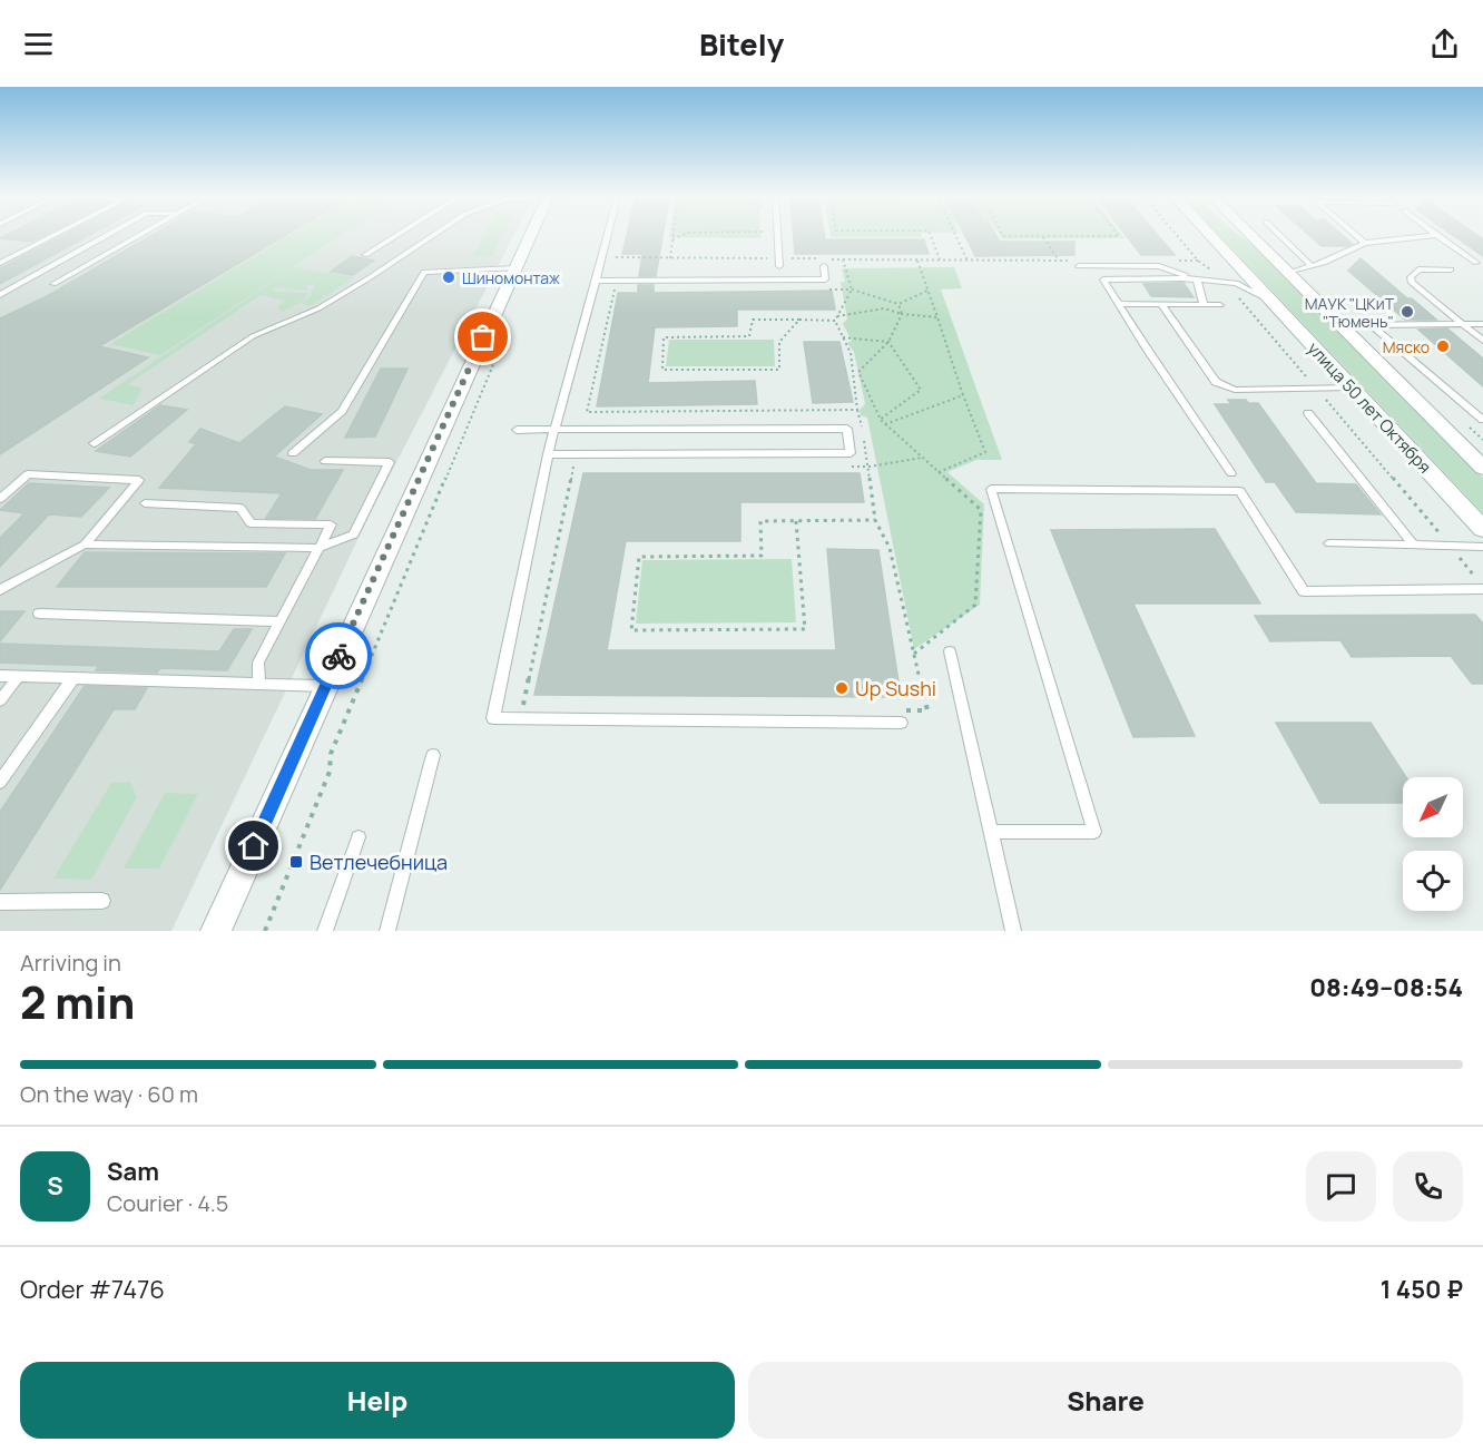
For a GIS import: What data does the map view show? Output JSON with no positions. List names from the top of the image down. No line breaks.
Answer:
{"streets":{"main road":["улица 50 лет Октября"]},"places":{"other":["Шиномонтаж","МАУК \"ЦКиТ \"Тюмень\"","Мяско","Up Sushi"],"transit":["Ветлечебница"]},"north":"bottom left","page":{"header":"Bitely","heading":["2 min","Arriving in","08:49–08:54"],"panel":["Sam","Courier · 4.5","Order #7476","1 450 ₽"],"bar":"On the way · 60 m","round":"S","buttons":["Help","Share"]}}
